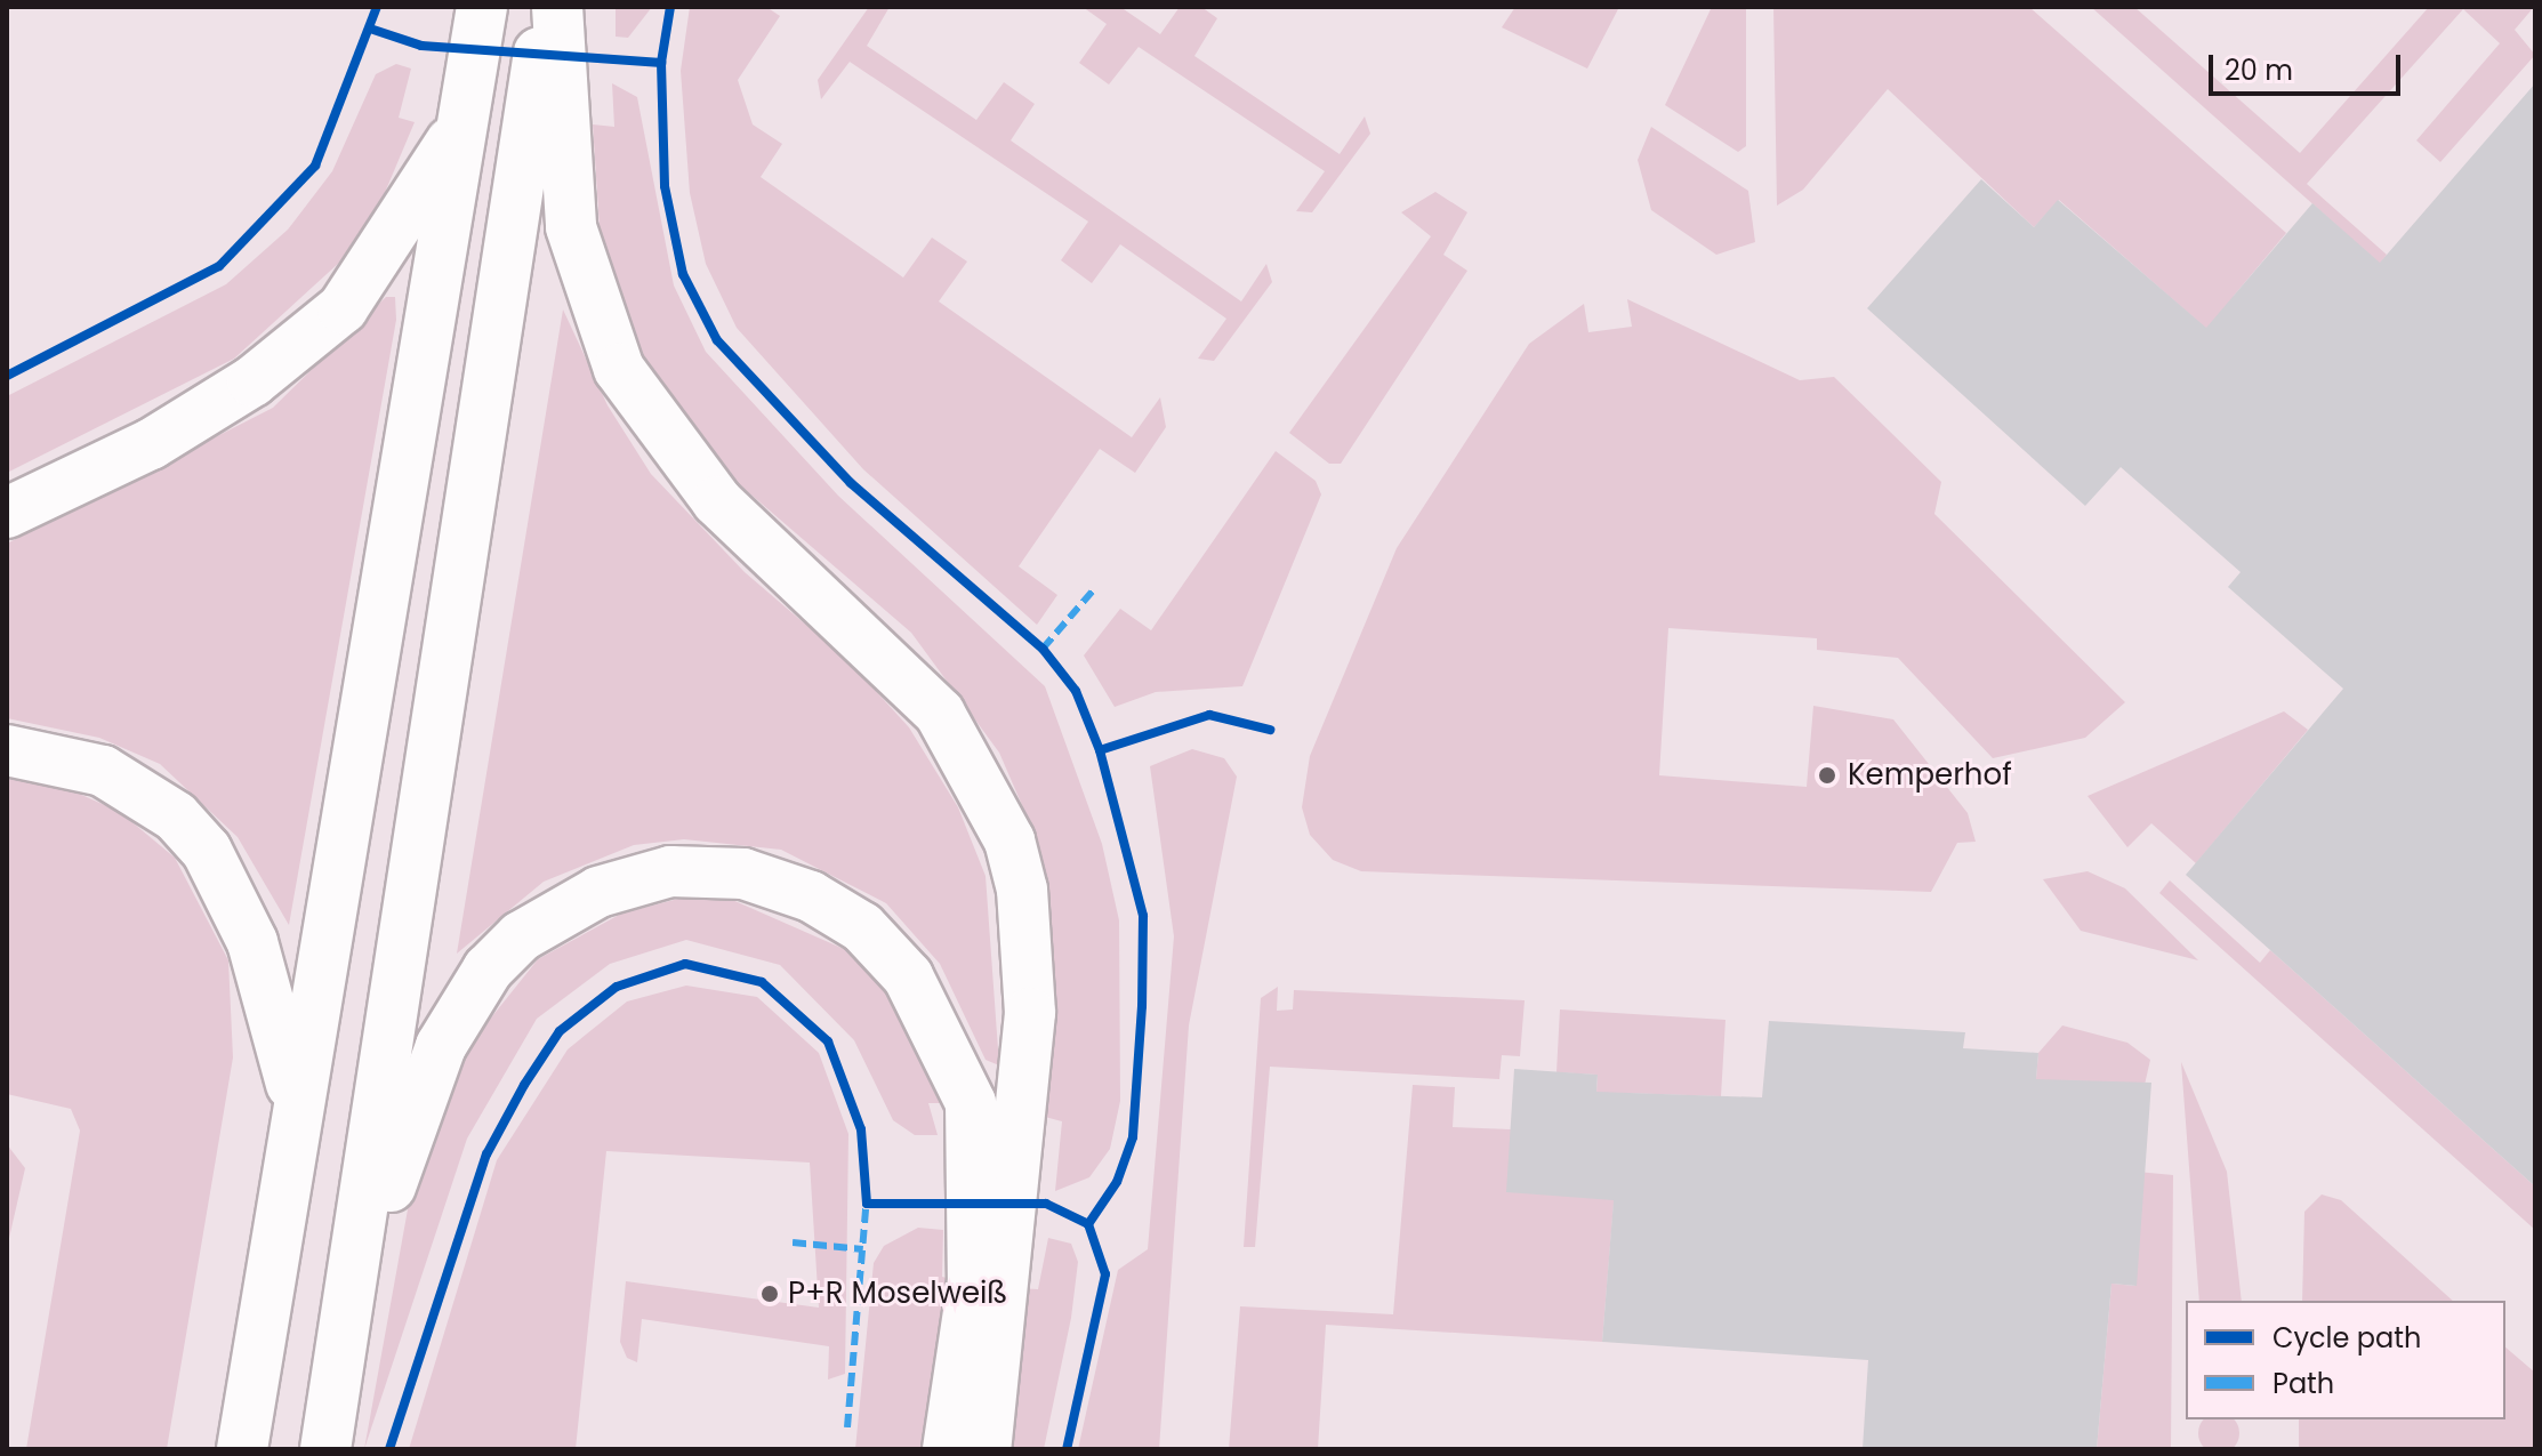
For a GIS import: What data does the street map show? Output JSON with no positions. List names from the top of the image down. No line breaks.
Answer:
{"places":["Kemperhof","P+R Moselweiß"],"legend":["Cycle path","Path"],"scale_bar":"20 m"}
